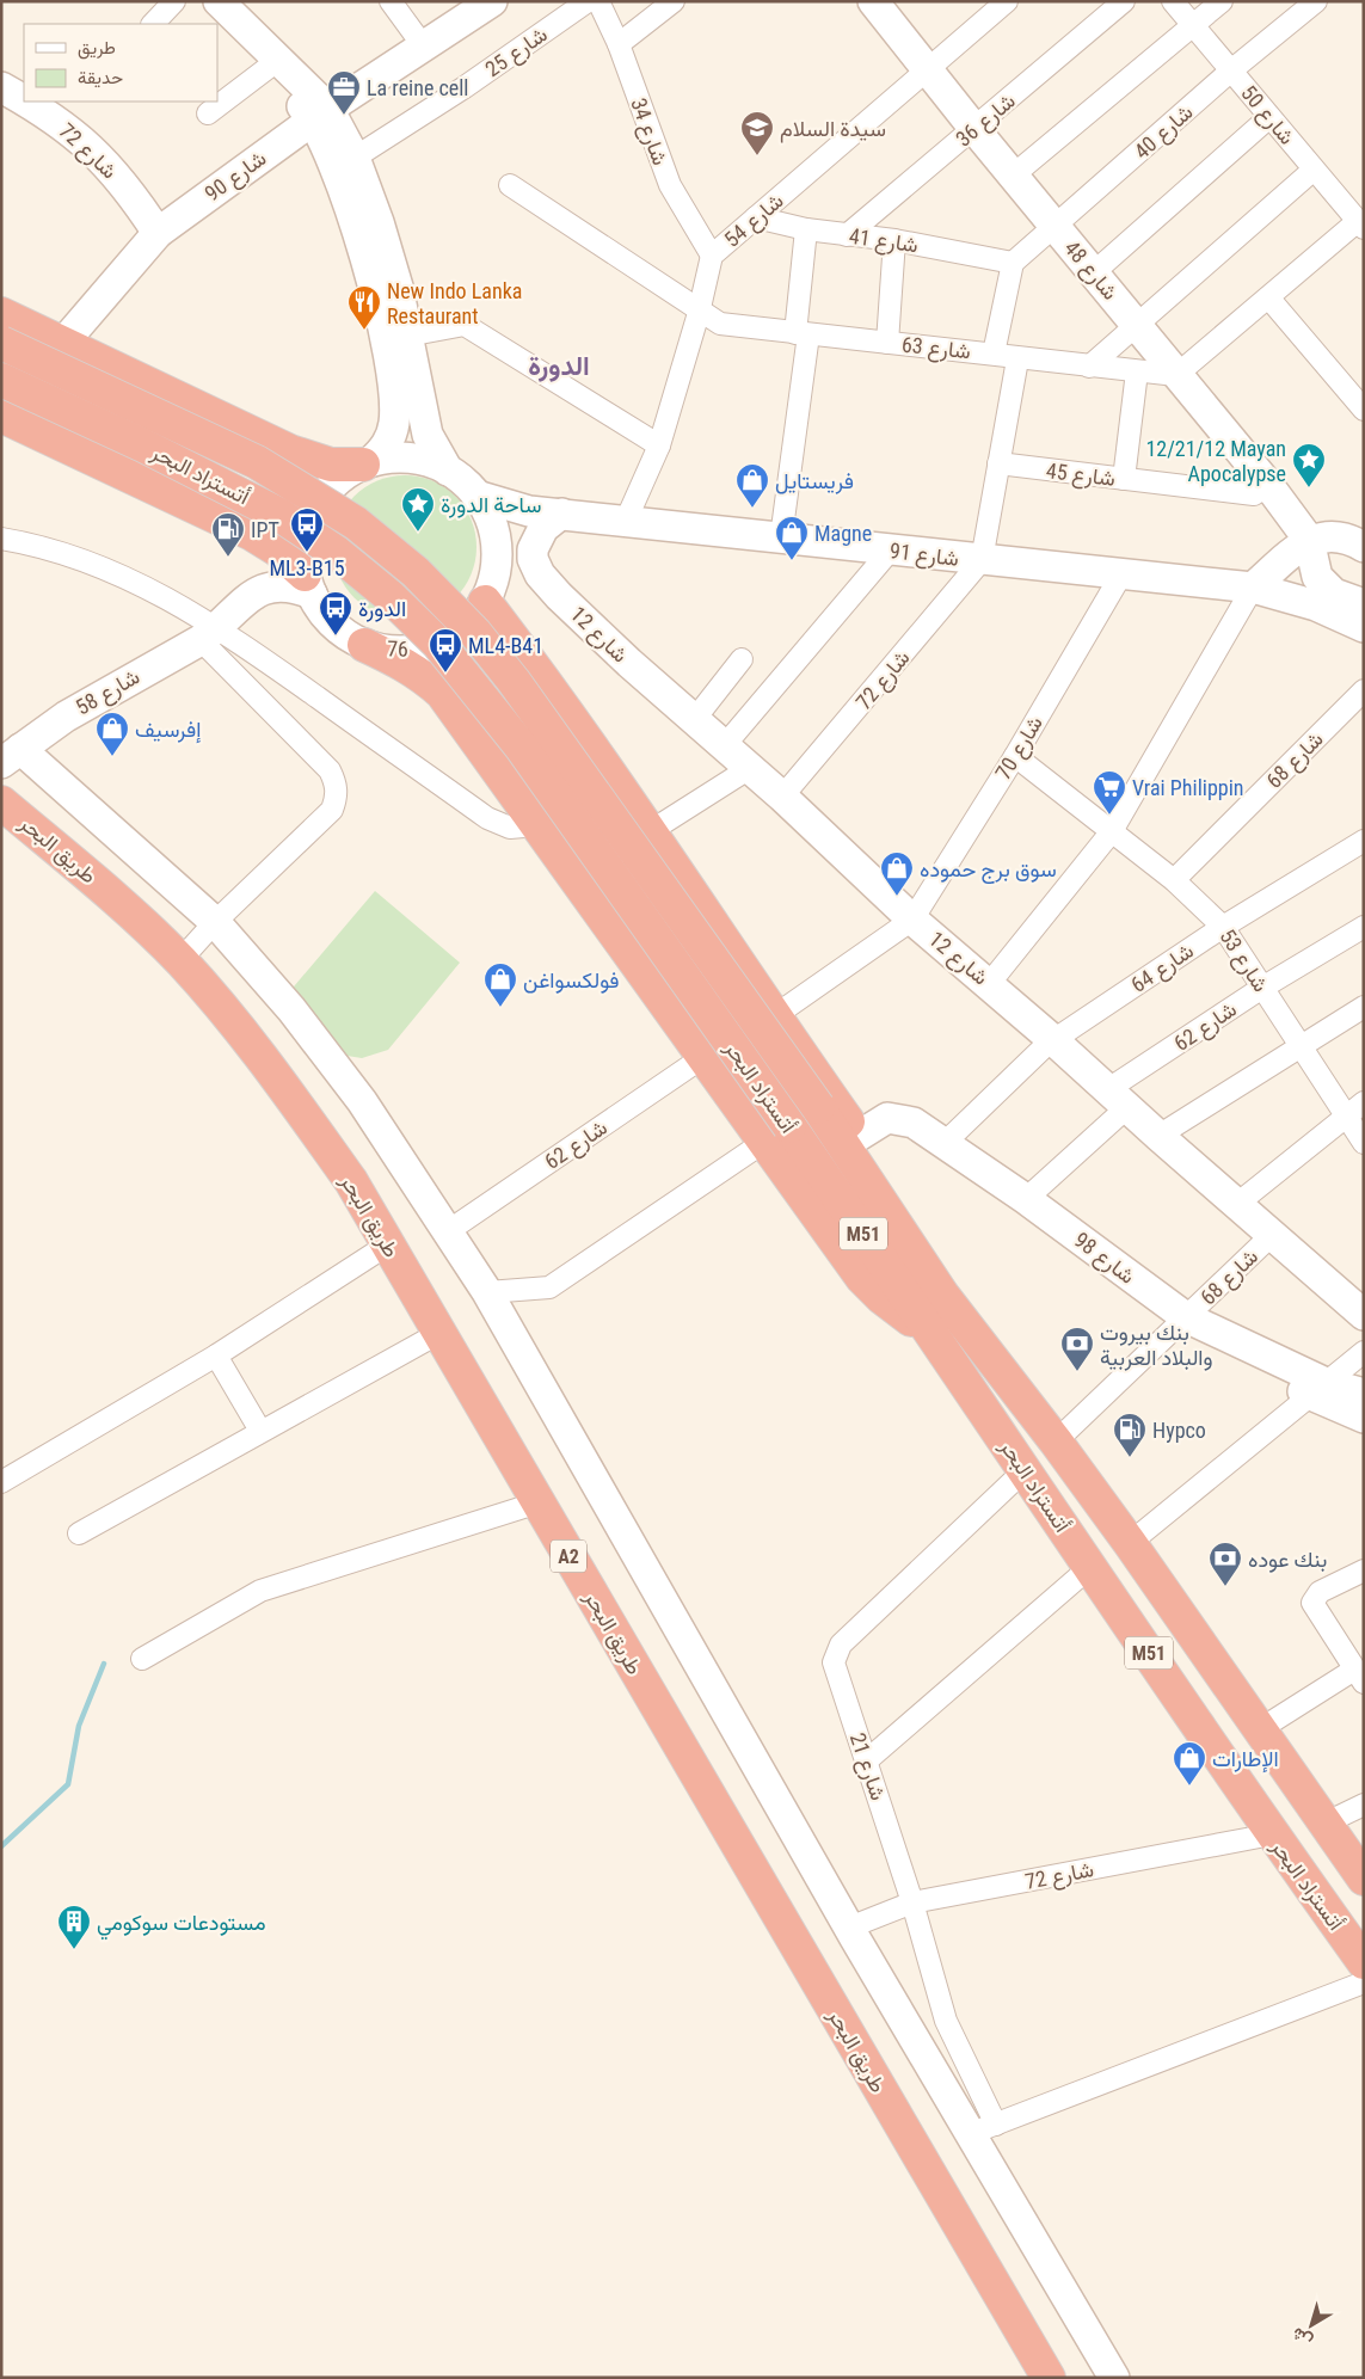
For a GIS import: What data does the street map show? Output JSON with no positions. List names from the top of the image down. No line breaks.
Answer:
{"streets":{"highway":["أتستراد البحر","طريق البحر","M51","A2"],"street":["شارع 25","شارع 50","شارع 36","شارع 34","شارع 40","شارع 72","شارع 90","شارع 54","شارع 41","شارع 48","شارع 63","شارع 45","شارع 91","شارع 12","76","شارع 58","شارع 70","شارع 68","شارع 53","شارع 64","شارع 62","شارع 98","شارع 21"]},"crossings":[["شارع 50","شارع 40"],["شارع 36","شارع 41"],["شارع 36","شارع 48"],["شارع 34","شارع 54"],["شارع 40","شارع 41"],["شارع 40","شارع 48"],["شارع 72","شارع 90"],["شارع 72","أتستراد البحر"],["شارع 72","شارع 91"],["شارع 72","شارع 12"],["شارع 72","شارع 21"],["شارع 54","شارع 41"],["شارع 54","شارع 48"],["شارع 54","شارع 63"],["شارع 54","شارع 91"],["شارع 48","شارع 63"],["شارع 48","شارع 45"],["أتستراد البحر","شارع 68"],["أتستراد البحر","شارع 21"],["شارع 91","76"],["شارع 91","شارع 58"],["شارع 91","شارع 70"],["شارع 12","شارع 70"],["شارع 12","شارع 68"],["شارع 12","شارع 64"],["شارع 12","شارع 62"],["76","شارع 58"],["شارع 70","شارع 53"],["شارع 68","شارع 53"],["شارع 68","شارع 98"],["شارع 53","شارع 64"],["شارع 53","شارع 62"],["شارع 64","شارع 98"]],"districts":["الدورة"],"places":{"office":["La reine cell"],"school or university":["سيدة السلام"],"restaurant":["New Indo Lanka Restaurant"],"place":["12/21/12 Mayan Apocalypse","ساحة الدورة"],"shop":["فريستايل","Magne","إفرسيف","سوق برج حموده","فولكسواغن","الإطارات"],"bus stop":["ML3-B15","الدورة","ML4-B41"],"fuel station":["IPT","Hypco"],"supermarket":["Vrai Philippin"],"bank":["بنك بيروت والبلاد العربية","بنك عوده"],"building":["مستودعات سوكومي"]},"legend":["طريق","حديقة"],"north":"bottom left"}
